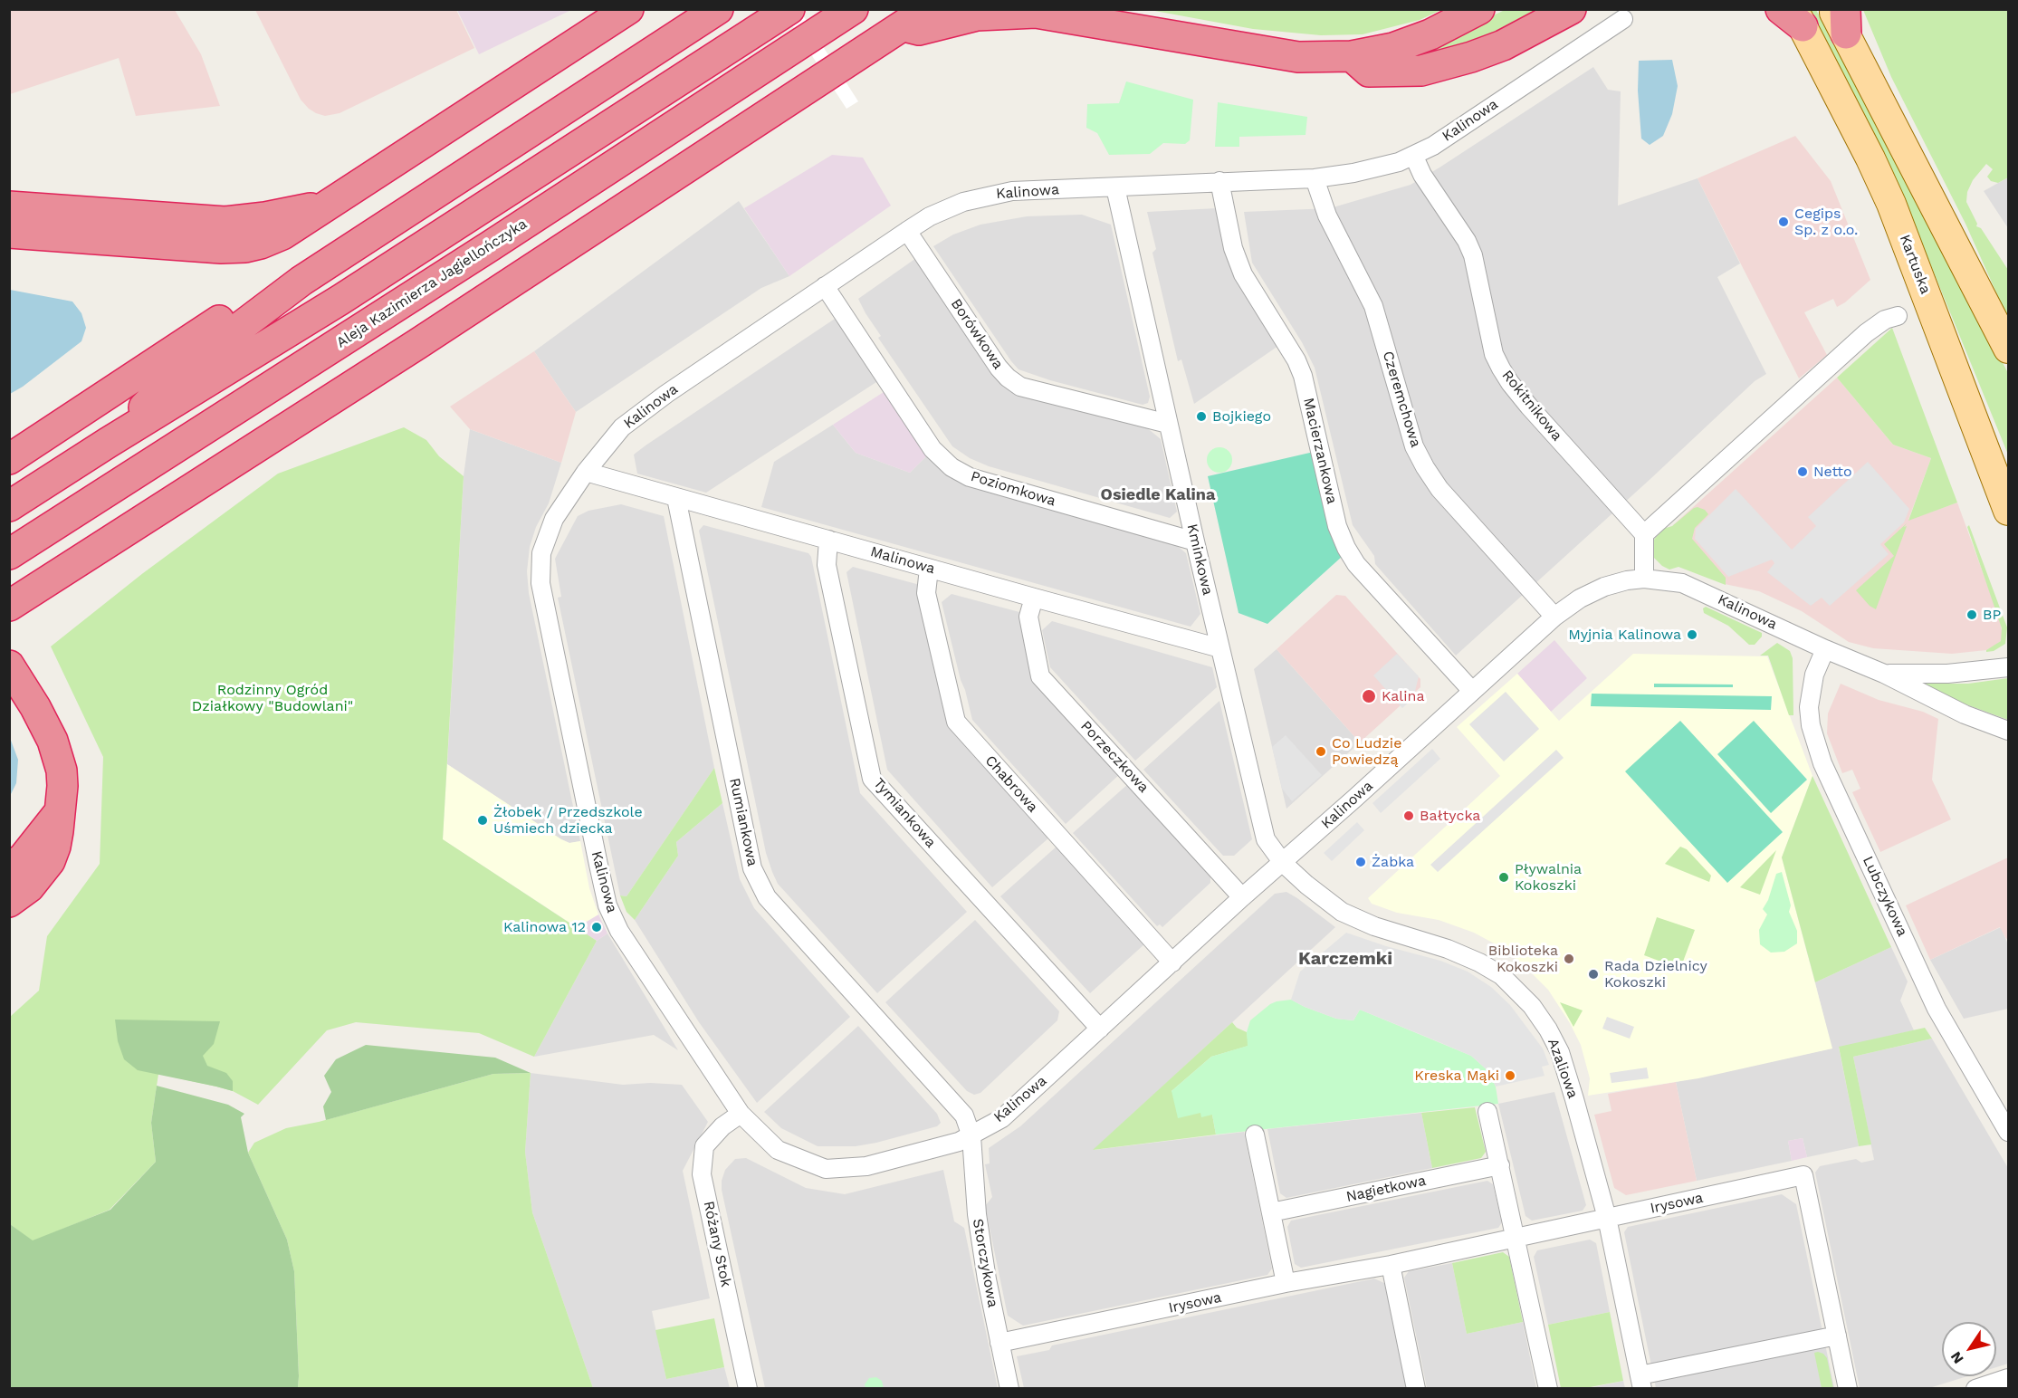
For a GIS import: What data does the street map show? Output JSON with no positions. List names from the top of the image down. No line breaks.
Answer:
{"streets":{"highway":["Aleja Kazimierza Jagiellończyka"],"main road":["Kartuska"],"street":["Kalinowa","Borówkowa","Czeremchowa","Rokitnikowa","Macierzankowa","Poziomkowa","Kminkowa","Malinowa","Porzeczkowa","Chabrowa","Tymiankowa","Rumiankowa","Lubczykowa","Azaliowa","Nagietkowa","Irysowa","Różany Stok","Storczykowa"]},"crossings":[["Kalinowa","Borówkowa"],["Kalinowa","Czeremchowa"],["Kalinowa","Rokitnikowa"],["Kalinowa","Macierzankowa"],["Kalinowa","Poziomkowa"],["Kalinowa","Kminkowa"],["Kalinowa","Malinowa"],["Kalinowa","Porzeczkowa"],["Kalinowa","Chabrowa"],["Kalinowa","Tymiankowa"],["Kalinowa","Rumiankowa"],["Kalinowa","Lubczykowa"],["Kalinowa","Azaliowa"],["Kalinowa","Różany Stok"],["Kalinowa","Storczykowa"],["Borówkowa","Kminkowa"],["Poziomkowa","Kminkowa"],["Kminkowa","Malinowa"],["Kminkowa","Azaliowa"],["Malinowa","Porzeczkowa"],["Malinowa","Chabrowa"],["Malinowa","Tymiankowa"],["Malinowa","Rumiankowa"],["Rumiankowa","Storczykowa"],["Azaliowa","Irysowa"],["Irysowa","Storczykowa"]],"districts":["Osiedle Kalina","Karczemki"],"parks":["Rodzinny Ogród Działkowy \"Budowlani\""],"places":["Cegips Sp. z o.o.","Bojkiego","Netto","BP","Myjnia Kalinowa","Kalina","Co Ludzie Powiedzą","Bałtycka","Żłobek / Przedszkole Uśmiech dziecka","Żabka","Pływalnia Kokoszki","Kalinowa 12","Biblioteka Kokoszki","Rada Dzielnicy Kokoszki","Kreska Mąki"],"north":"bottom left"}
